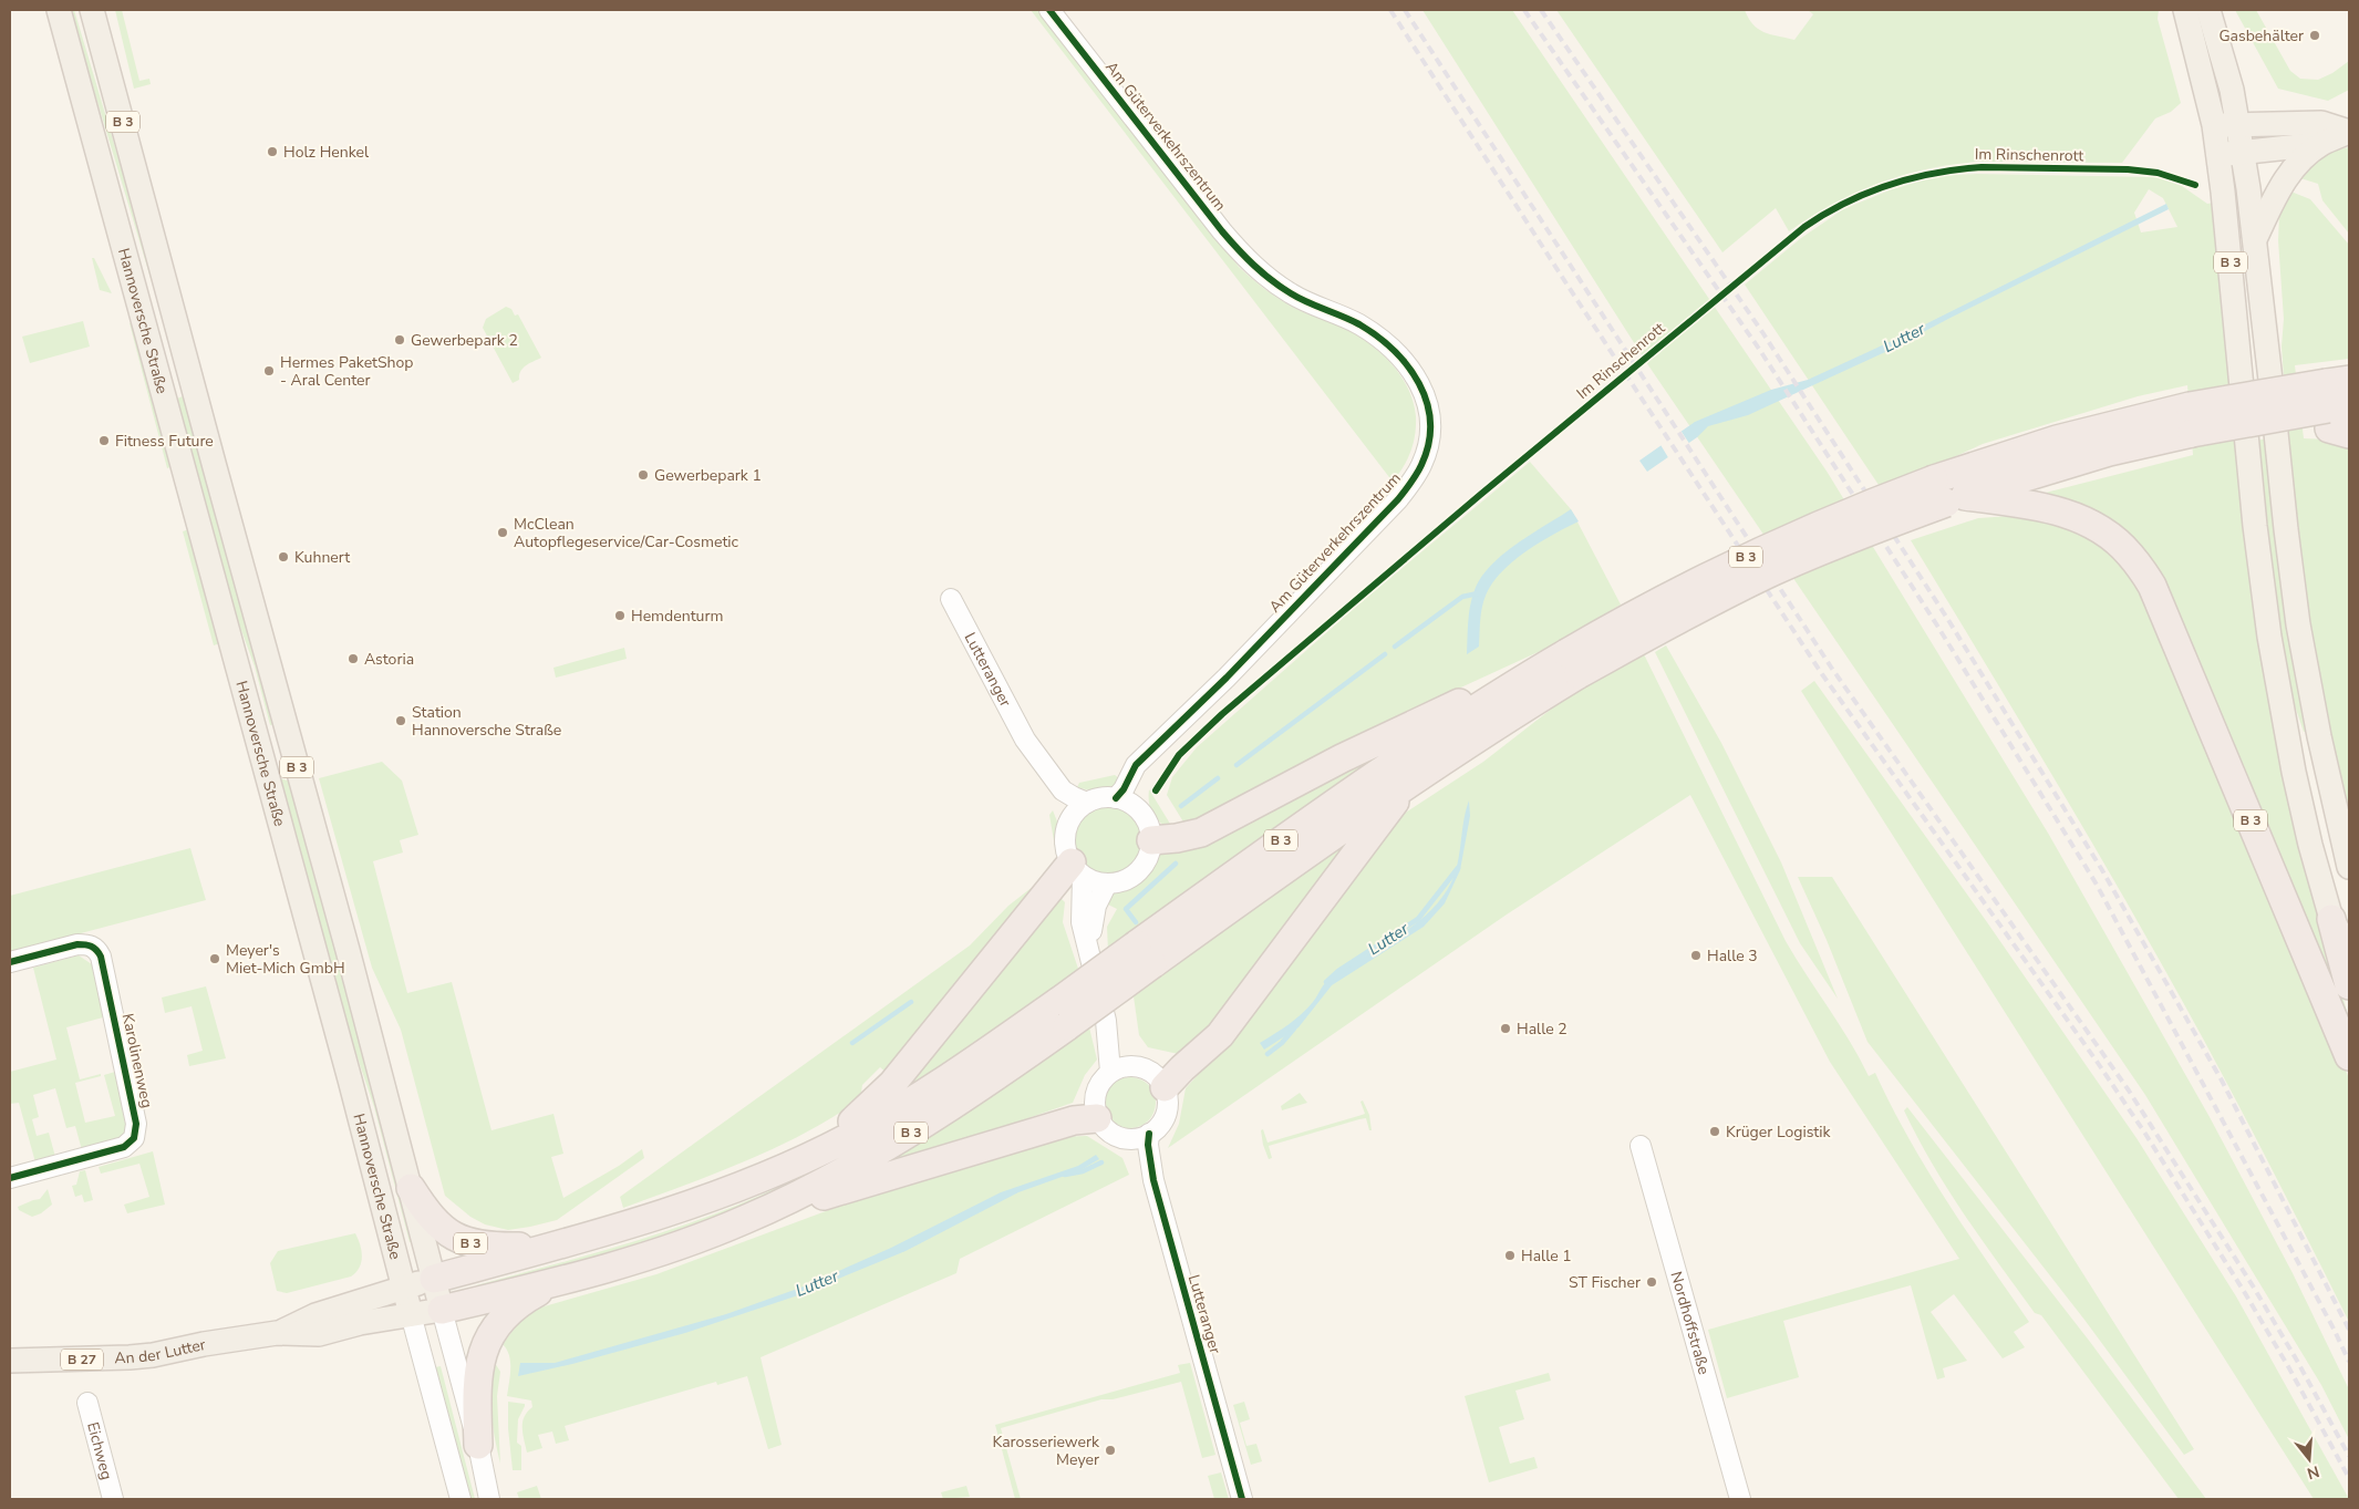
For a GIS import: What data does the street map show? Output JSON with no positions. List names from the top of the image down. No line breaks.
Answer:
{"streets":{"highway":["B 3","B 27"],"main road":["Hannoversche Straße","An der Lutter"],"street":["Am Güterverkehrszentrum","Lutteranger","Karolinenweg","Nordhoffstraße","Eichweg"],"cycle path":["Im Rinschenrott"]},"crossings":[["B 3","Hannoversche Straße"],["B 3","An der Lutter"],["B 3","B 27"],["Am Güterverkehrszentrum","Lutteranger"],["Hannoversche Straße","An der Lutter"],["Hannoversche Straße","B 27"],["An der Lutter","B 27"]],"water":["Lutter"],"places":["Gasbehälter","Holz Henkel","Gewerbepark 2","Hermes PaketShop - Aral Center","Fitness Future","Gewerbepark 1","McClean Autopflegeservice/Car-Cosmetic","Kuhnert","Hemdenturm","Astoria","Station Hannoversche Straße","Halle 3","Meyer's Miet-Mich GmbH","Halle 2","Krüger Logistik","Halle 1","ST Fischer","Karosseriewerk Meyer"],"north":"bottom"}
